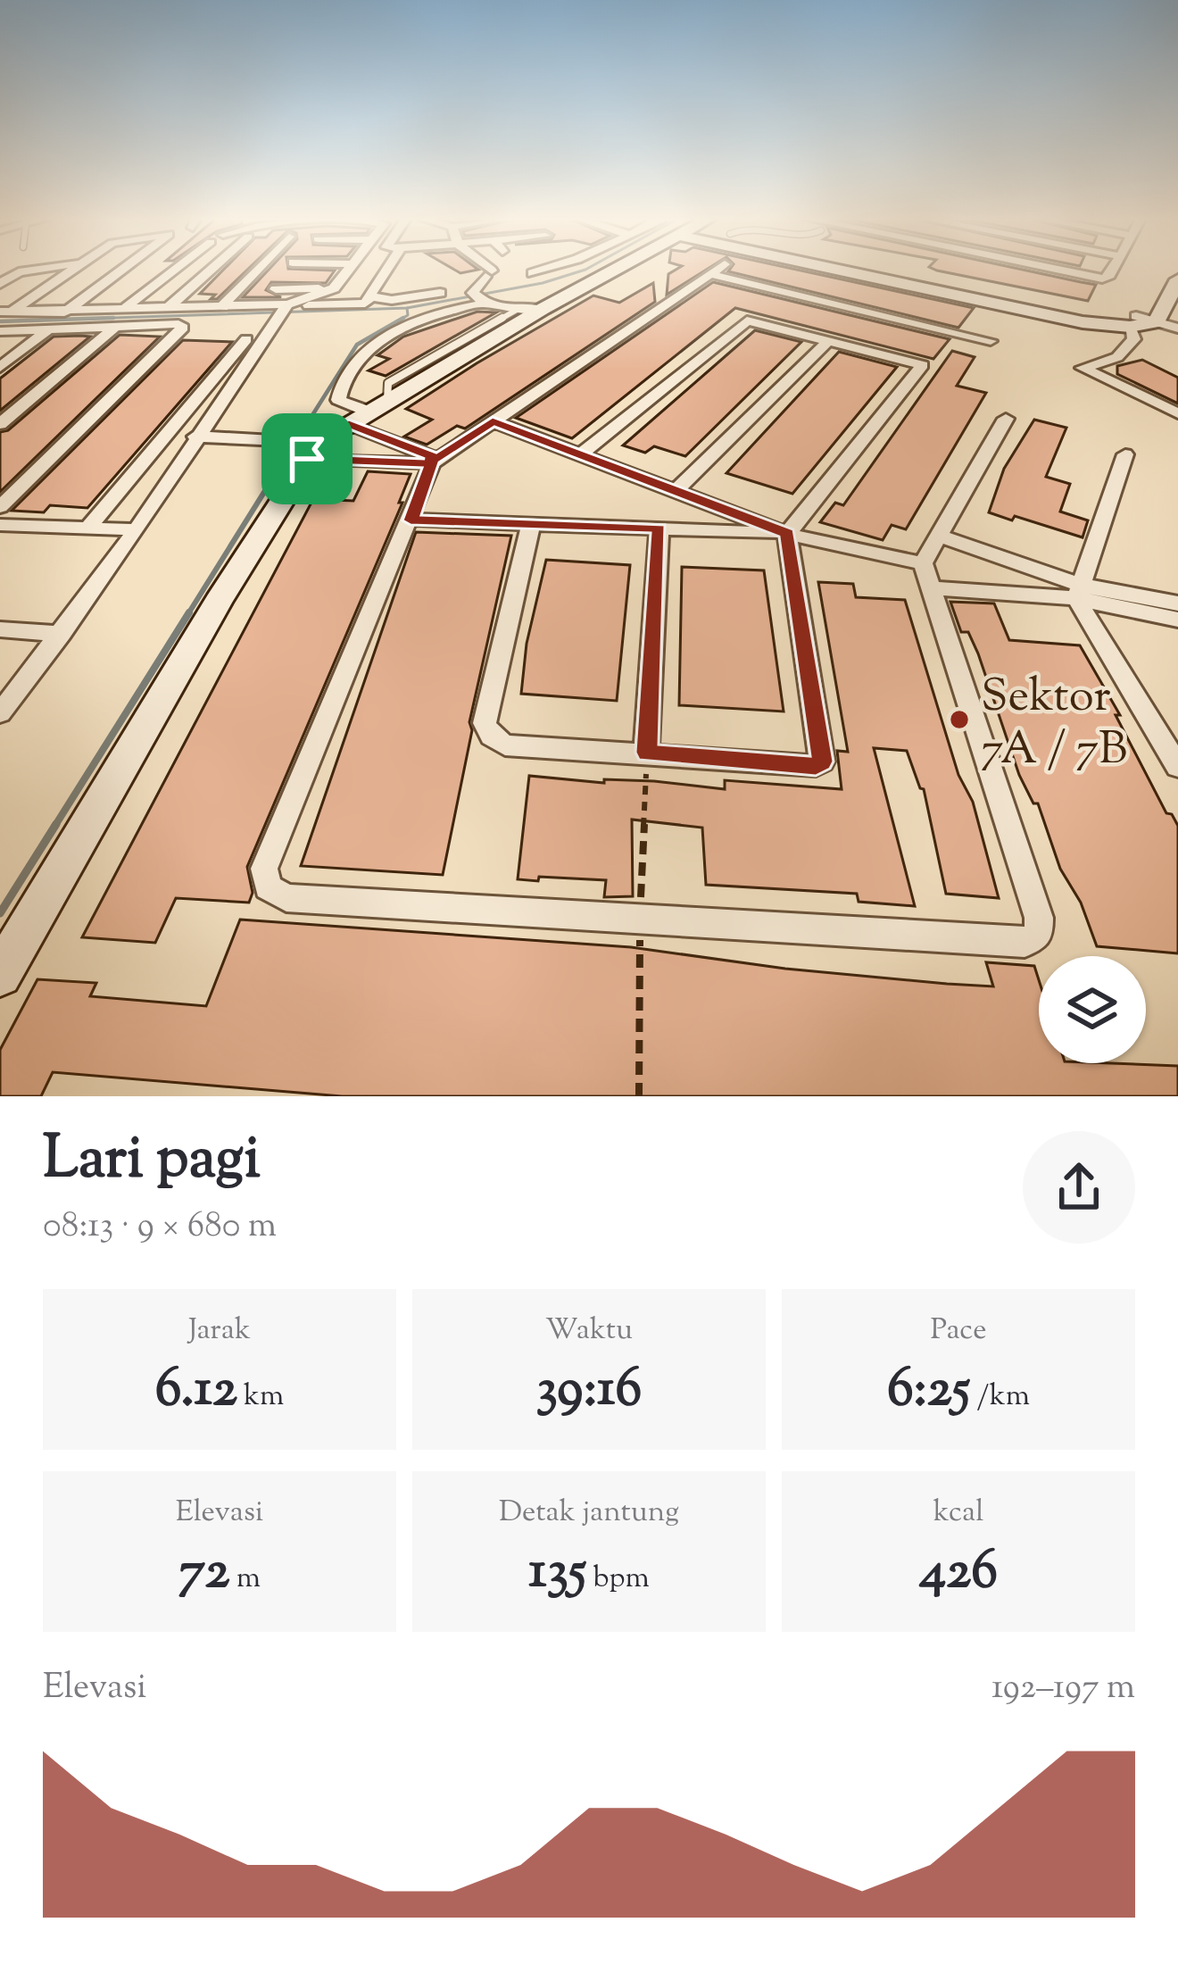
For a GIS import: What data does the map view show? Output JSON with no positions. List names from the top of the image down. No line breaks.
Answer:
{"places":["Sektor 7A / 7B"],"page":{"heading":["Lari pagi","08:13 · 9 × 680 m"],"stats":[["Jarak","6.12 km"],["Waktu","39:16"],["Pace","6:25 /km"],["Elevasi","72 m"],["Detak jantung","135 bpm"],["kcal","426"]],"chart":["Elevasi","192–197 m"]}}
